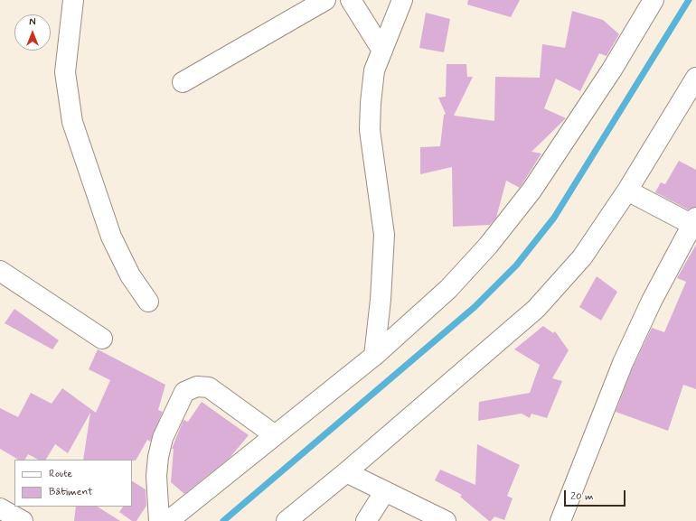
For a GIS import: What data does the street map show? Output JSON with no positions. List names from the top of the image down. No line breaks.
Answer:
{"legend":["Route","Bâtiment"],"scale_bar":"20 m","north":"top"}
